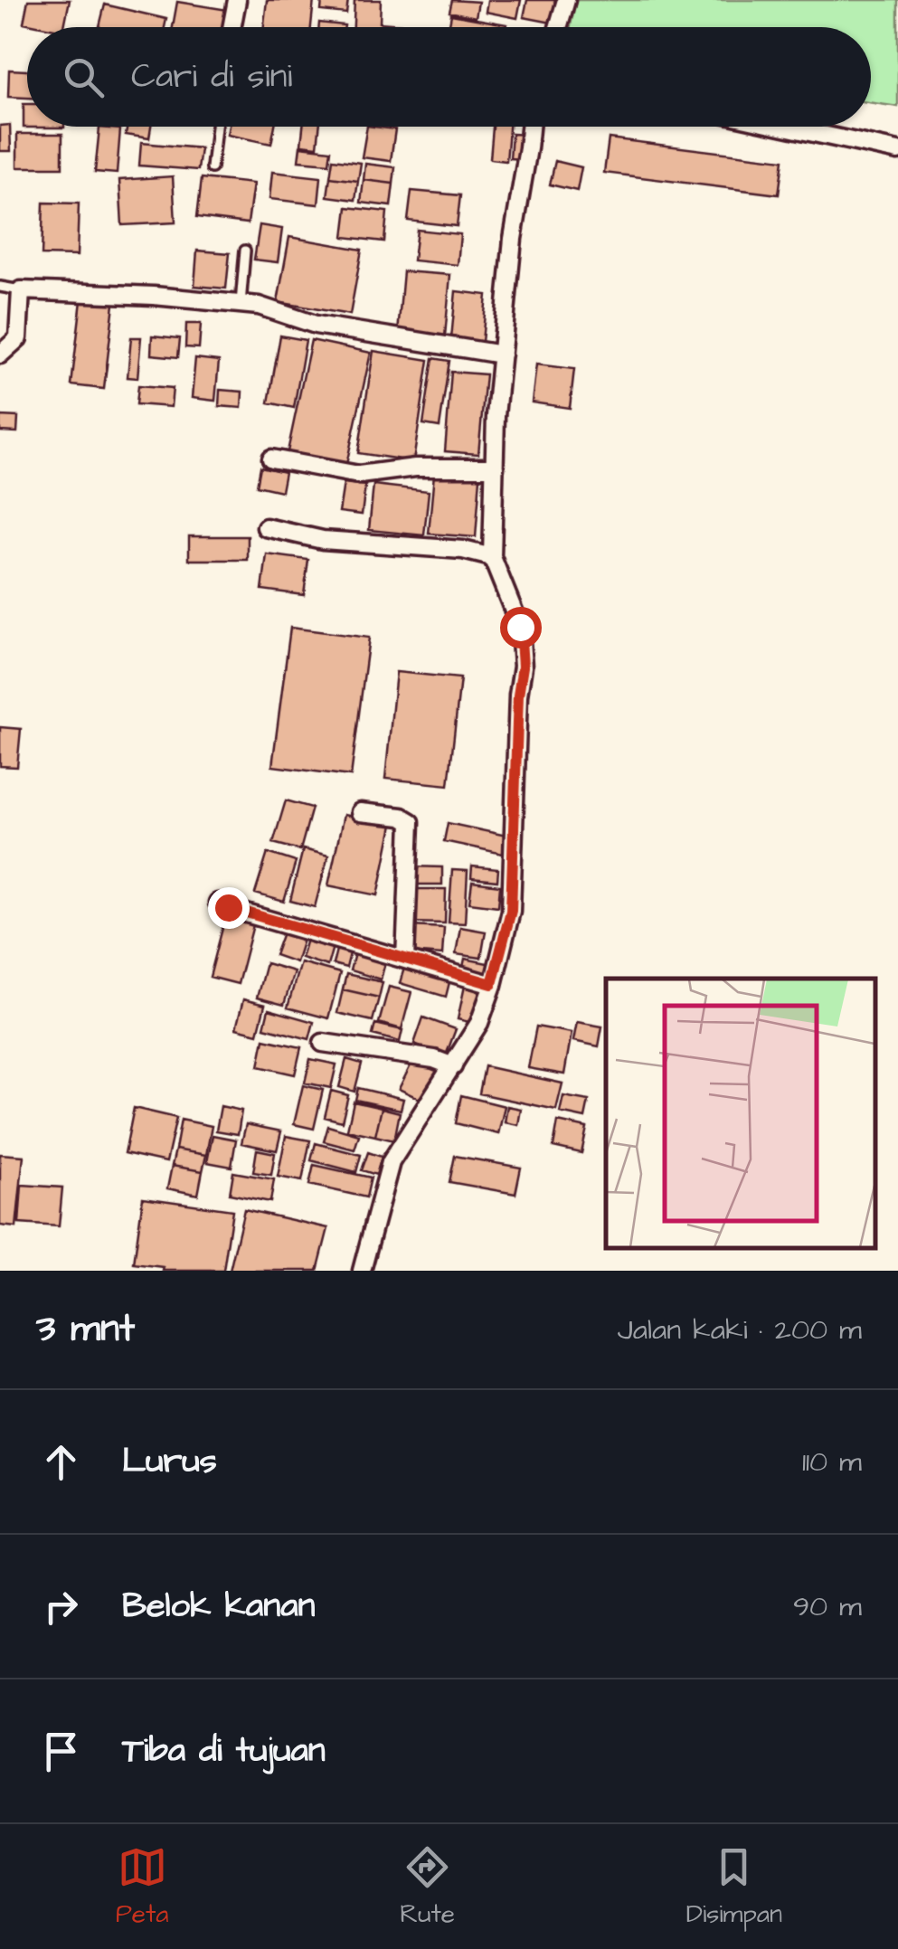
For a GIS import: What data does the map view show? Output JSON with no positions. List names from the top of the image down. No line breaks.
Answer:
{"page":{"search":"Cari di sini","heading":["3 mnt","Jalan kaki · 200 m"],"list":[["Lurus","110 m"],["Belok kanan","90 m"],"Tiba di tujuan"],"nav":["Peta","Rute","Disimpan"]}}
